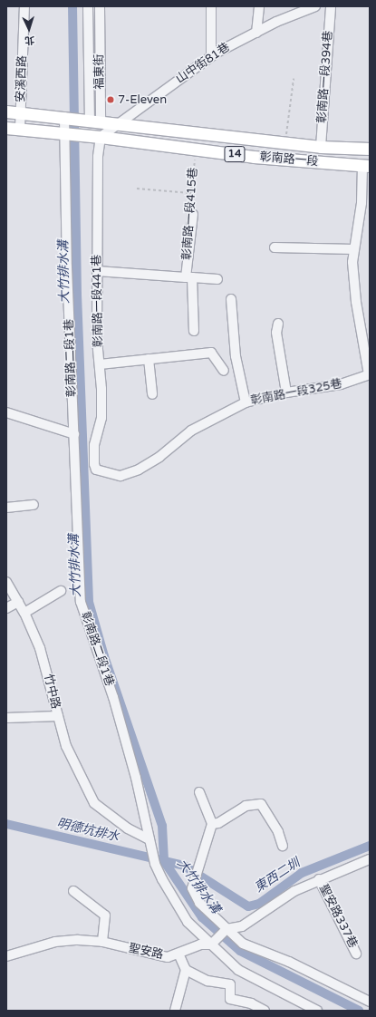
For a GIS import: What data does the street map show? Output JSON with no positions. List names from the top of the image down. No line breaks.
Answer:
{"streets":{"main road":["福東街","14","彰南路一段"],"street":["山中街81巷","彰南路一段394巷","安溪西路","彰南路一段415巷","彰南路一段441巷","彰南路二段1巷","彰南路一段325巷","竹中路","聖安路337巷","聖安路"]},"crossings":[["山中街81巷","福東街"],["山中街81巷","14"],["山中街81巷","彰南路一段"],["山中街81巷","彰南路一段441巷"],["福東街","14"],["福東街","彰南路一段"],["福東街","彰南路一段441巷"],["彰南路一段394巷","彰南路一段"],["安溪西路","14"],["14","彰南路一段"],["14","彰南路一段441巷"],["14","彰南路二段1巷"],["彰南路一段","彰南路一段415巷"],["彰南路一段","彰南路一段441巷"],["彰南路一段415巷","彰南路一段441巷"],["彰南路一段441巷","彰南路一段325巷"],["彰南路二段1巷","竹中路"],["彰南路二段1巷","聖安路"]],"water":["大竹排水溝","明德坑排水","東西二圳"],"places":["7-Eleven"],"north":"bottom"}
